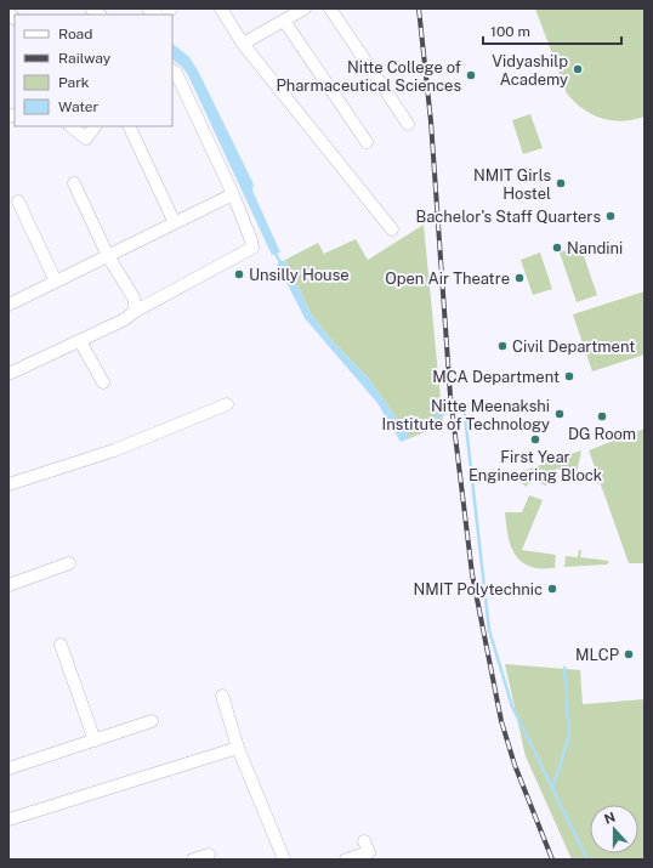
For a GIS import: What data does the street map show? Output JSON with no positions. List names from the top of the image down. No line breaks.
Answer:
{"places":["Vidyashilp Academy","Nitte College of Pharmaceutical Sciences","NMIT Girls Hostel","Bachelor's Staff Quarters","Nandini","Unsilly House","Open Air Theatre","Civil Department","MCA Department","Nitte Meenakshi Institute of Technology","DG Room","First Year Engineering Block","NMIT Polytechnic","MLCP"],"legend":["Road","Railway","Park","Water"],"scale_bar":"100 m","north":"top"}
